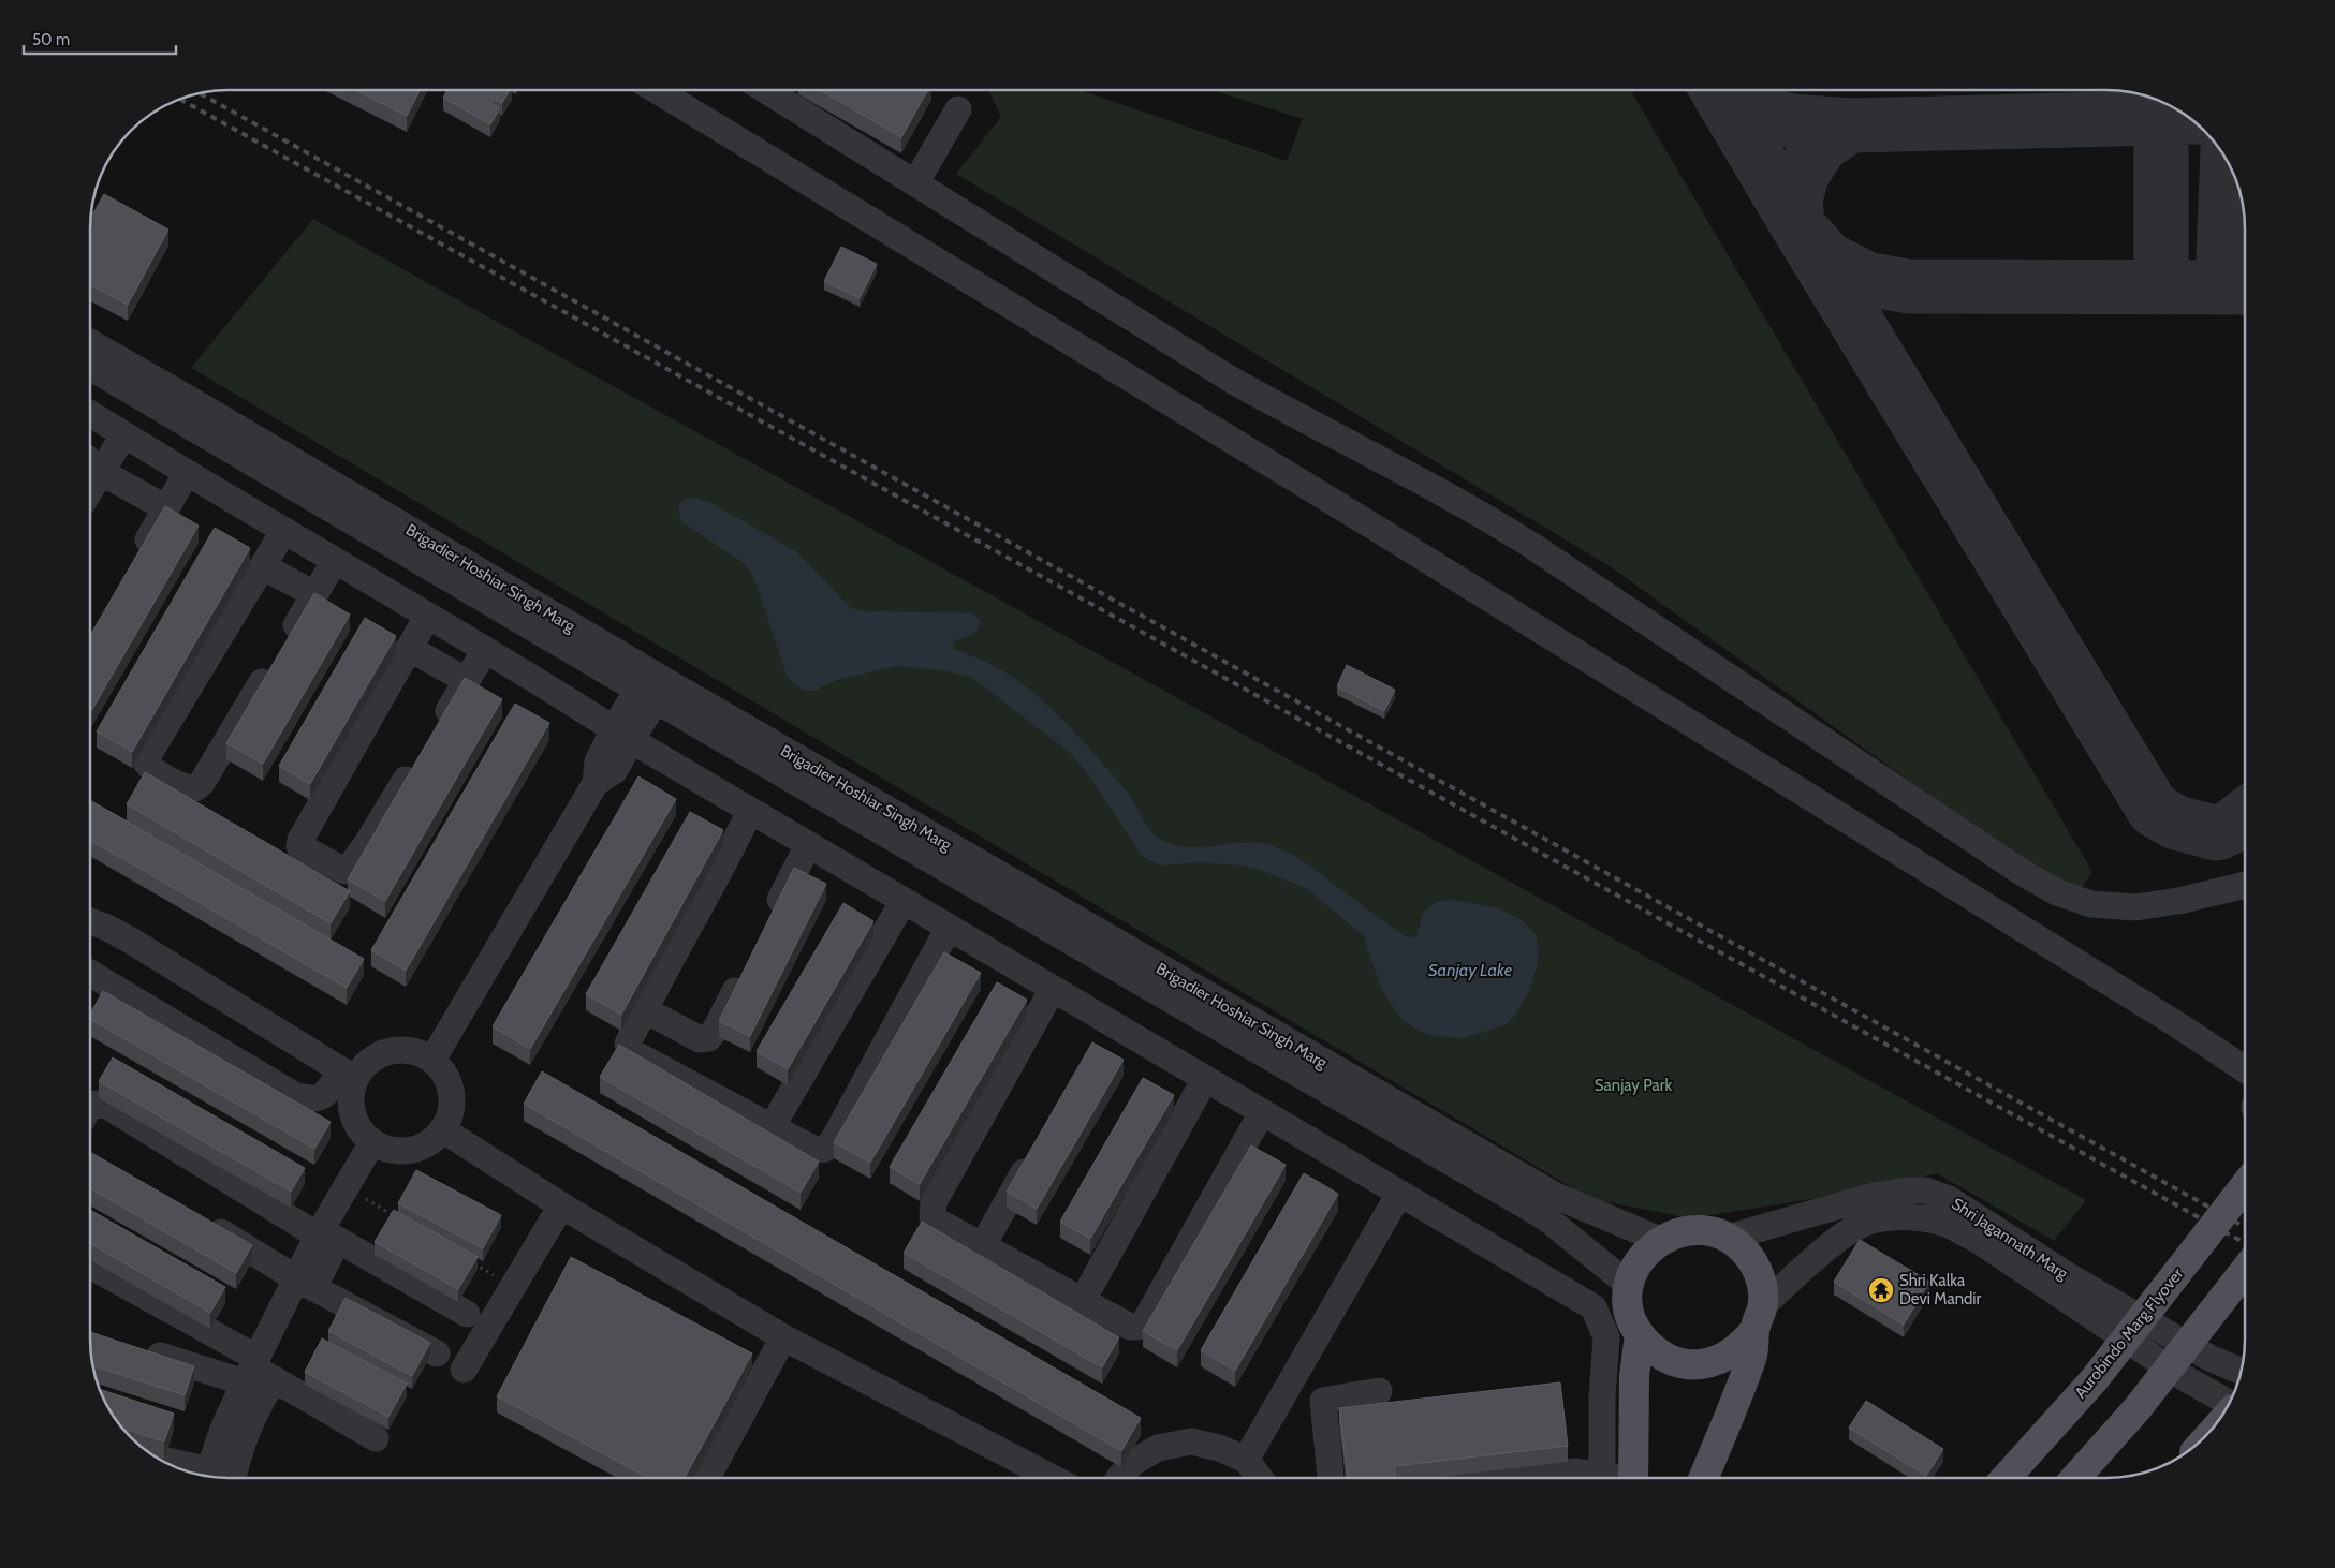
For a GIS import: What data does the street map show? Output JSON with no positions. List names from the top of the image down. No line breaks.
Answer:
{"streets":{"main road":["Aurobindo Marg Flyover"],"street":["Brigadier Hoshiar Singh Marg","Shri Jagannath Marg"]},"crossings":[["Brigadier Hoshiar Singh Marg","Shri Jagannath Marg"]],"water":["Sanjay Lake"],"parks":["Sanjay Park"],"places":{"temple":["Shri Kalka Devi Mandir"]},"scale_bar":"50 m"}
